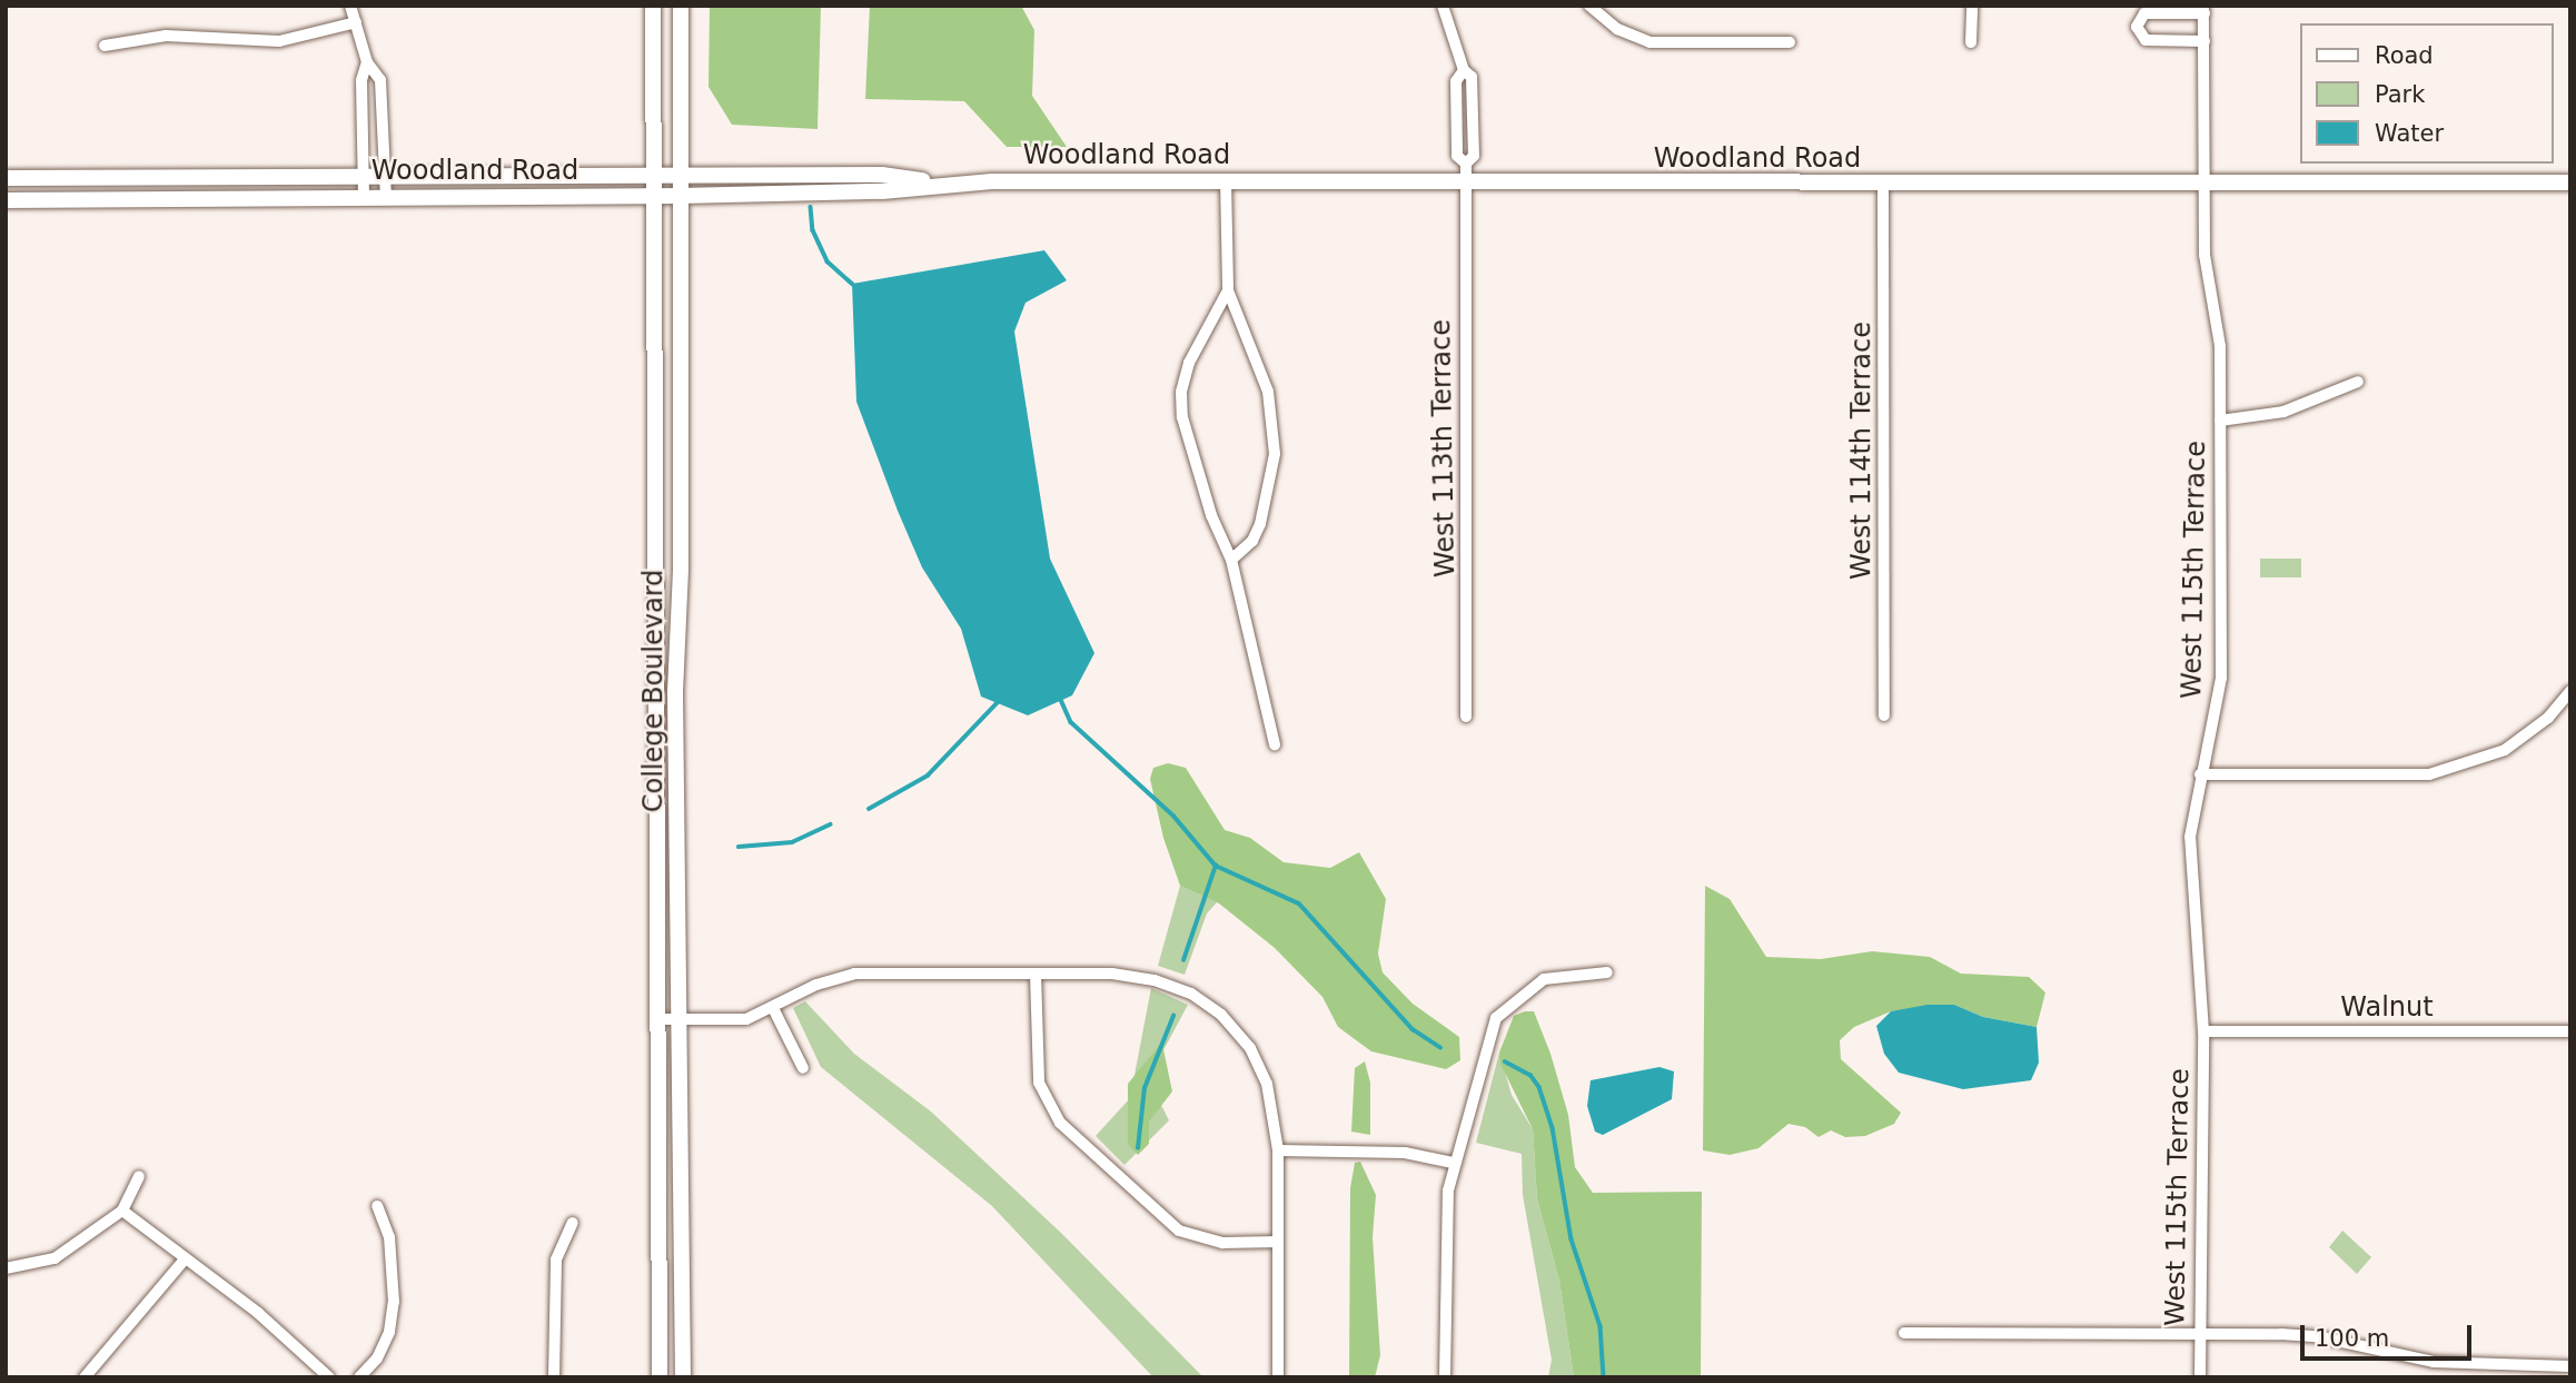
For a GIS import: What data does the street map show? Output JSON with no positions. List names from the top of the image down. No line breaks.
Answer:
{"streets":{"main road":["Woodland Road","College Boulevard"],"street":["West 113th Terrace","West 114th Terrace","West 115th Terrace","Walnut"]},"crossings":[["Woodland Road","West 113th Terrace"],["Woodland Road","West 114th Terrace"],["Woodland Road","West 115th Terrace"],["Woodland Road","College Boulevard"],["West 115th Terrace","Walnut"]],"legend":["Road","Park","Water"],"scale_bar":"100 m"}
